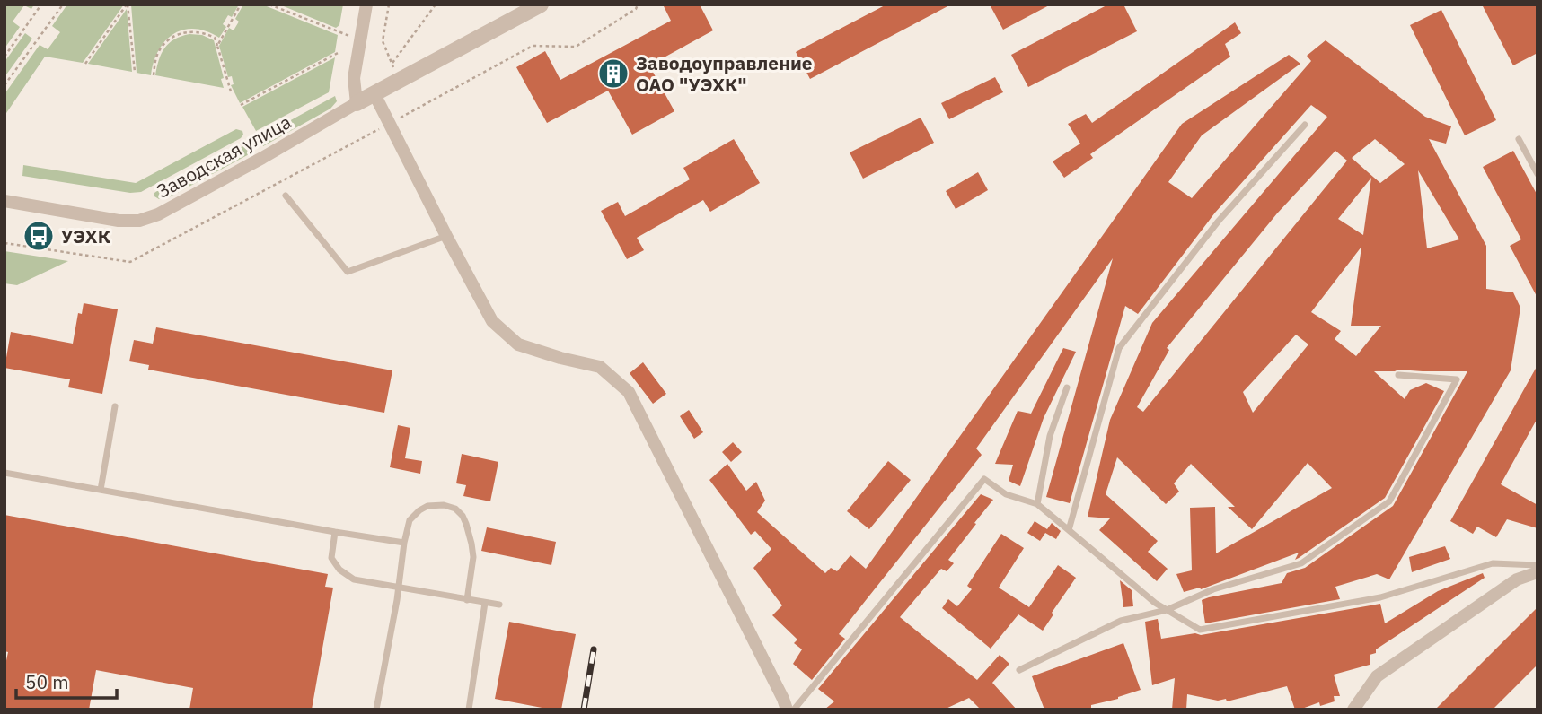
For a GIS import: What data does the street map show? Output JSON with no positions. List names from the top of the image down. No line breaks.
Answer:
{"streets":{"street":["Заводская улица"]},"places":{"building":["Заводоуправление ОАО \"УЭХК\""],"bus stop":["УЭХК"]},"scale_bar":"50 m"}
